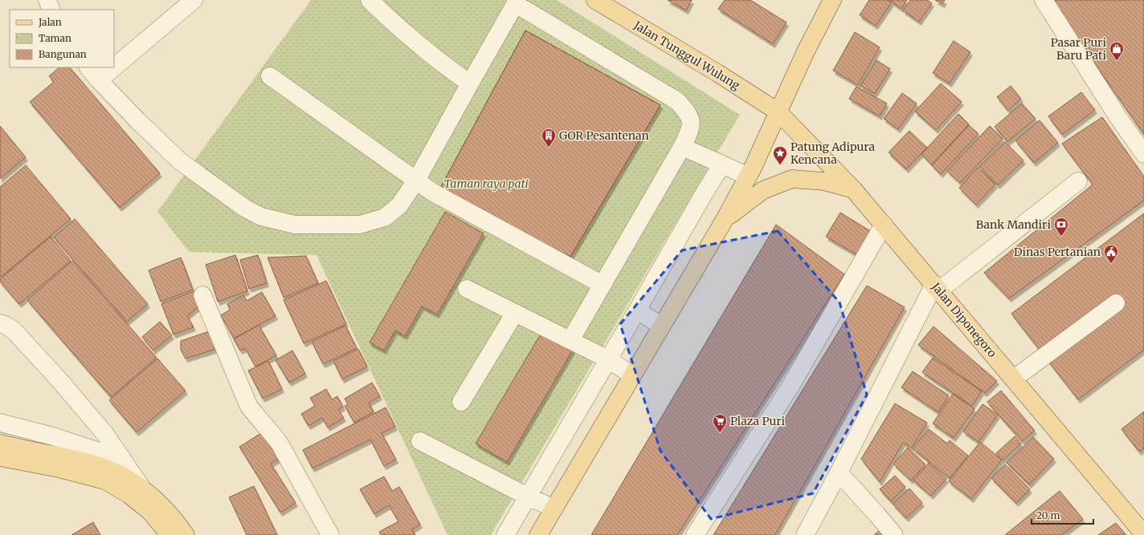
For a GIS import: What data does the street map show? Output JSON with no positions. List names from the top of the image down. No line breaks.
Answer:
{"streets":{"main road":["Jalan Tunggul Wulung","Jalan Diponegoro"]},"crossings":[["Jalan Tunggul Wulung","Jalan Diponegoro"]],"parks":["Taman raya pati"],"places":{"shop":["Pasar Puri Baru Pati"],"building":["GOR Pesantenan"],"place":["Patung Adipura Kencana"],"bank":["Bank Mandiri"],"public building":["Dinas Pertanian"],"supermarket":["Plaza Puri"]},"legend":["Jalan","Taman","Bangunan"],"scale_bar":"20 m"}
